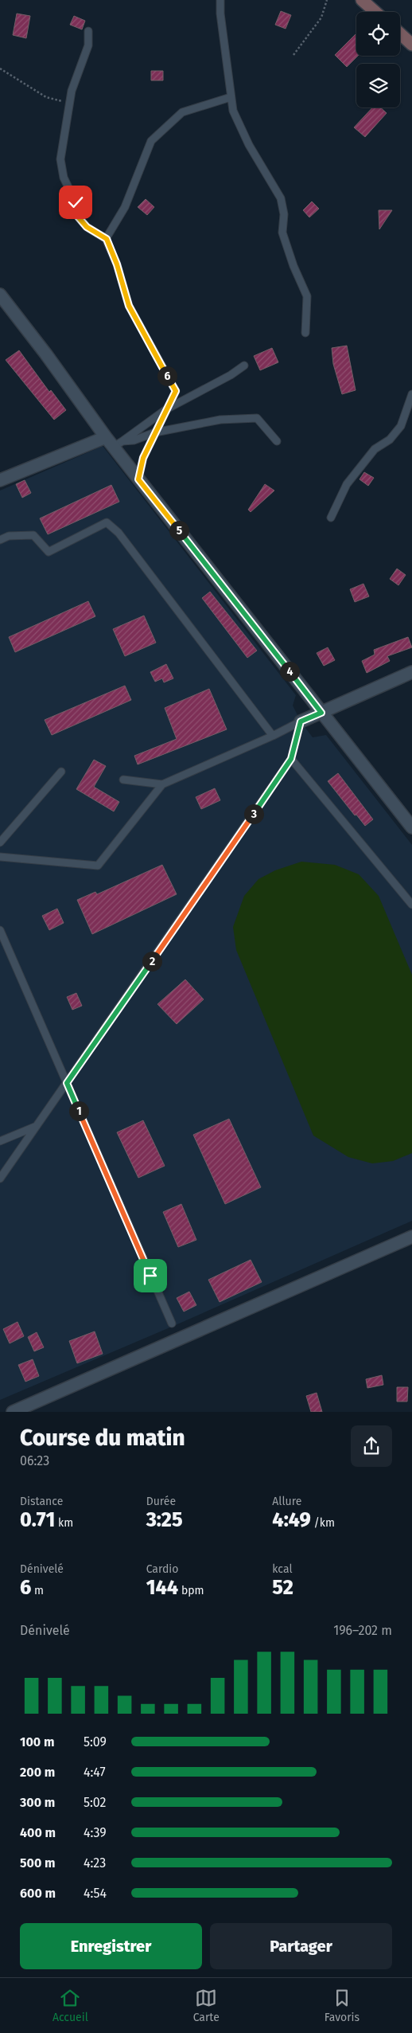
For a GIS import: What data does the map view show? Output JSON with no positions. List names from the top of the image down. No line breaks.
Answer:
{"page":{"pins":["6","5","4","3","2","1"],"heading":["Course du matin","06:23"],"stats":[["Distance","0.71 km"],["Durée","3:25"],["Allure","4:49 /km"],["Dénivelé","6 m"],["Cardio","144 bpm"],["kcal","52"]],"chart":["Dénivelé","196–202 m"],"list":[{"name":"100 m","note":"5:09"},{"name":"200 m","note":"4:47"},{"name":"300 m","note":"5:02"},{"name":"400 m","note":"4:39"},{"name":"500 m","note":"4:23"},{"name":"600 m","note":"4:54"}],"buttons":["Enregistrer","Partager"],"tabs":["Accueil","Carte","Favoris"]}}
